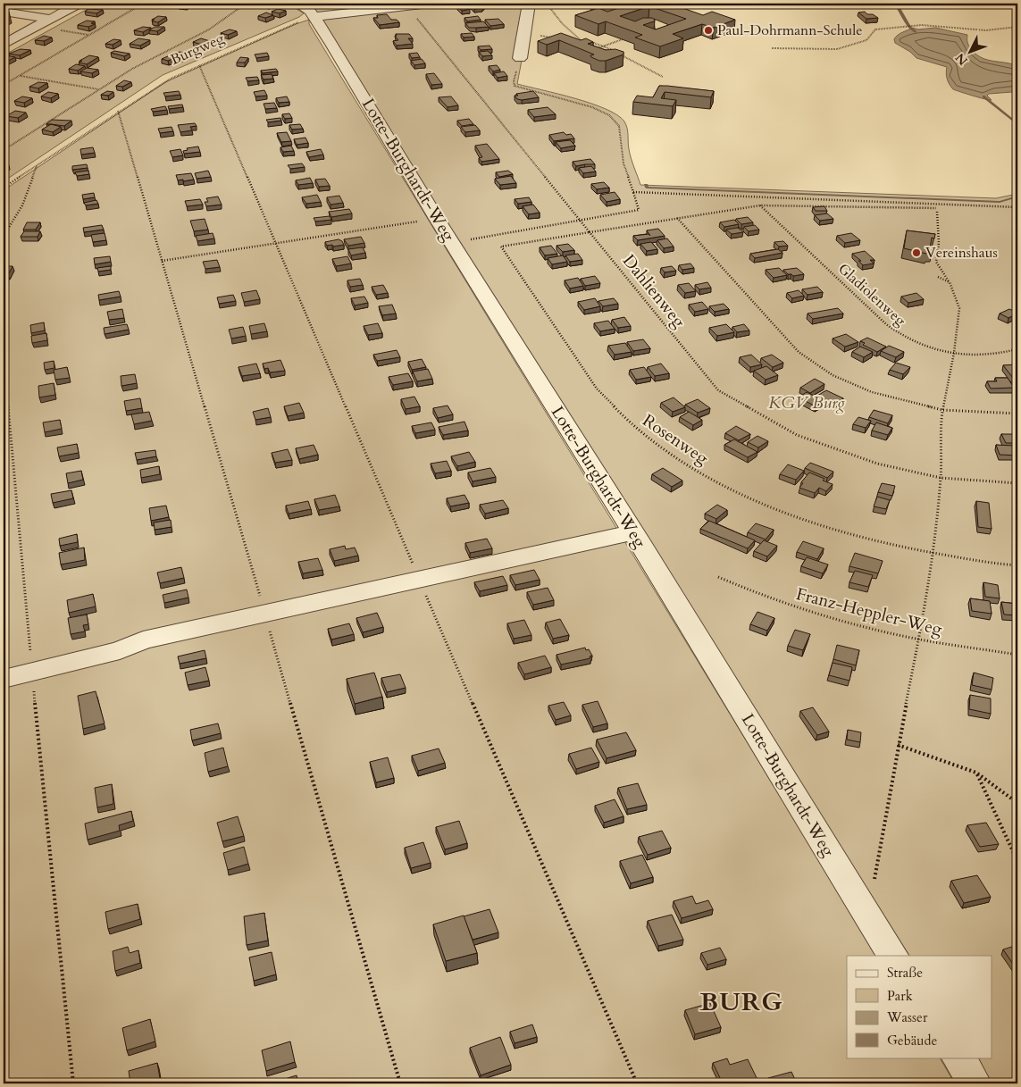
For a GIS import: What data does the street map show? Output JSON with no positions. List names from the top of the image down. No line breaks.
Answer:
{"streets":{"street":["Lotte-Burghardt-Weg"],"path":["Burgweg","Dahlienweg","Gladiolenweg","Rosenweg","Franz-Heppler-Weg"]},"crossings":[["Burgweg","Lotte-Burghardt-Weg"],["Dahlienweg","Rosenweg"]],"districts":["BURG"],"parks":["KGV Burg"],"places":["Paul-Dohrmann-Schule","Vereinshaus"],"legend":["Straße","Park","Wasser","Gebäude"],"north":"bottom left"}
